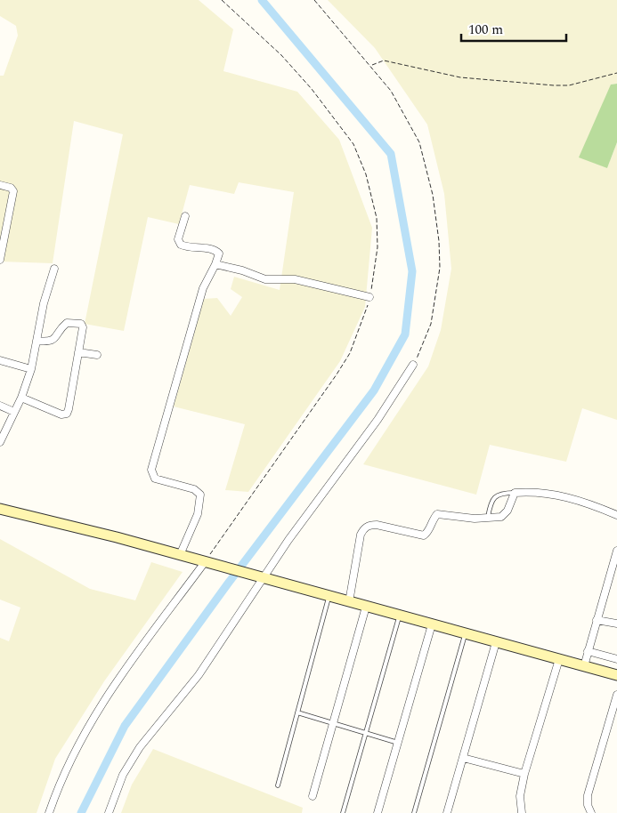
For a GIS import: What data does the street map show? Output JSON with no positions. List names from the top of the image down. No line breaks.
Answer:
{"scale_bar":"100 m"}
